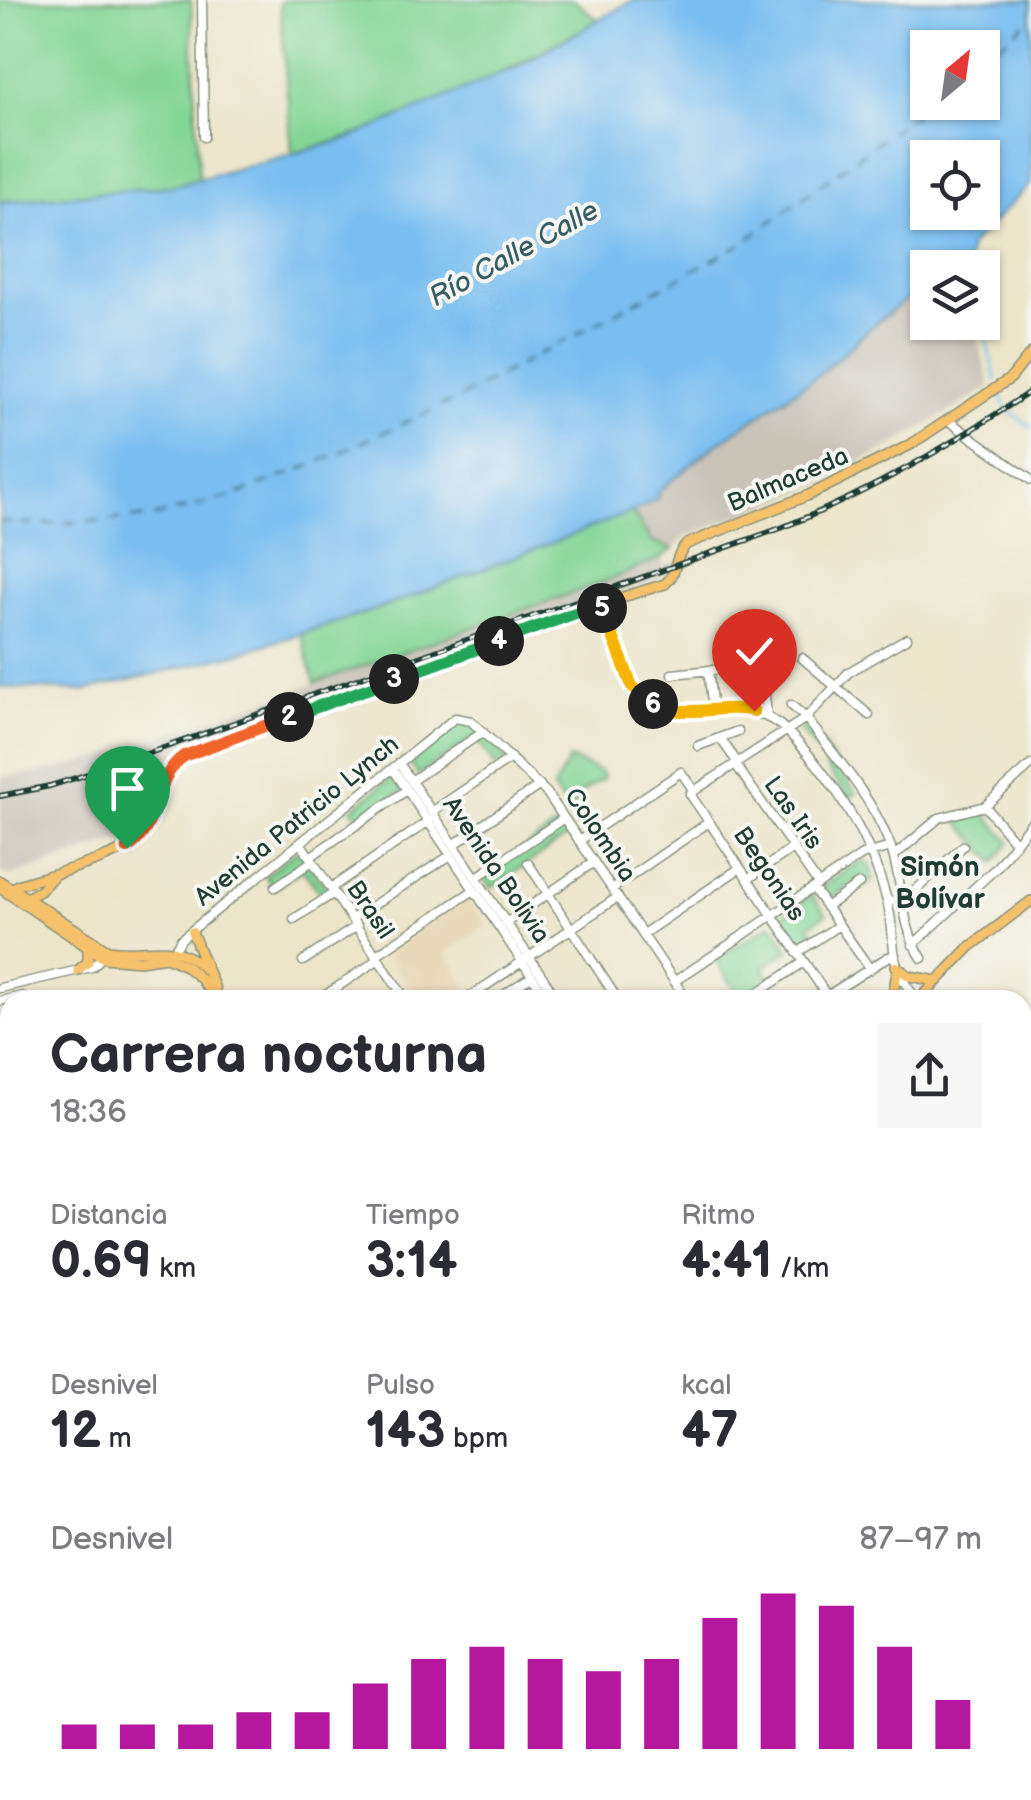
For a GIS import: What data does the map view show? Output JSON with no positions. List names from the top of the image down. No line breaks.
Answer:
{"streets":{"main road":["Balmaceda"],"street":["Las Iris","Avenida Patricio Lynch","Colombia","Avenida Bolivia","Begonias","Brasil"]},"crossings":[["Avenida Patricio Lynch","Colombia"],["Avenida Patricio Lynch","Avenida Bolivia"],["Avenida Patricio Lynch","Brasil"],["Colombia","Begonias"]],"districts":["Simón Bolívar"],"water":["Río Calle Calle"],"north":"top right","page":{"pins":["5","4","3","6","2"],"heading":["Carrera nocturna","18:36"],"stats":[["Distancia","0.69 km"],["Tiempo","3:14"],["Ritmo","4:41 /km"],["Desnivel","12 m"],["Pulso","143 bpm"],["kcal","47"]],"chart":["Desnivel","87–97 m"]}}
